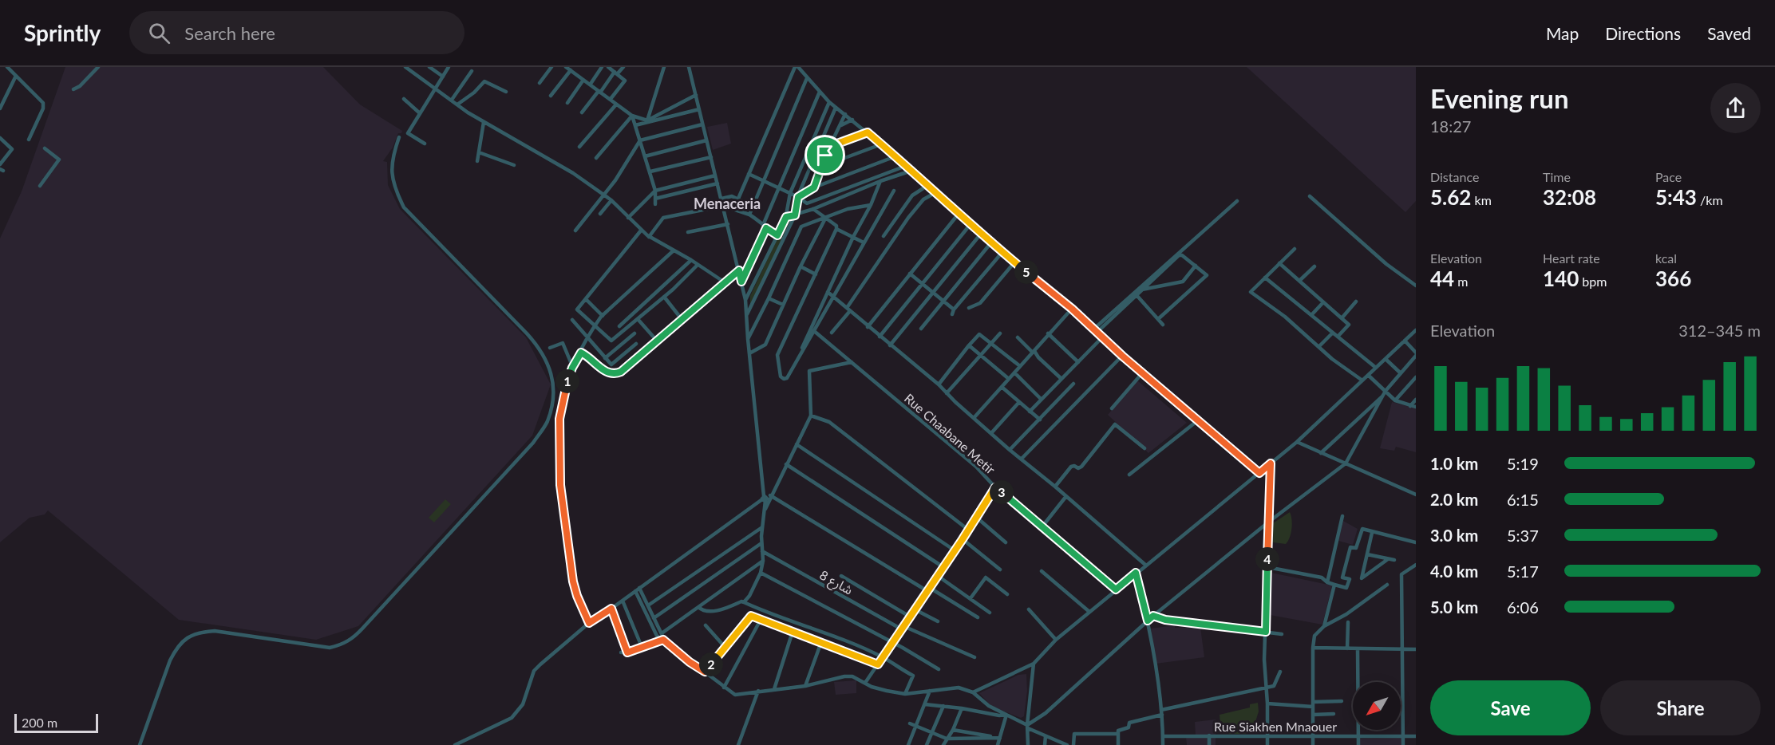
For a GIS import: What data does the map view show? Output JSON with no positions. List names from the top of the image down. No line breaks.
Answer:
{"streets":{"street":["Rue Chaabane Metir","شارع 8","Rue Siakhen Mnaouer"]},"districts":["Menaceria"],"scale_bar":"200 m","north":"bottom left","page":{"header":"Sprintly","search":"Search here","nav":["Map","Directions","Saved"],"heading":["Evening run","18:27"],"stats":[["Distance","5.62 km"],["Time","32:08"],["Pace","5:43 /km"],["Elevation","44 m"],["Heart rate","140 bpm"],["kcal","366"]],"pins":["5","1","3","4","2"],"chart":["Elevation","312–345 m"],"list":[{"name":"1.0 km","note":"5:19"},{"name":"2.0 km","note":"6:15"},{"name":"3.0 km","note":"5:37"},{"name":"4.0 km","note":"5:17"},{"name":"5.0 km","note":"6:06"}],"buttons":["Save","Share"],"scale":"200 m"}}
